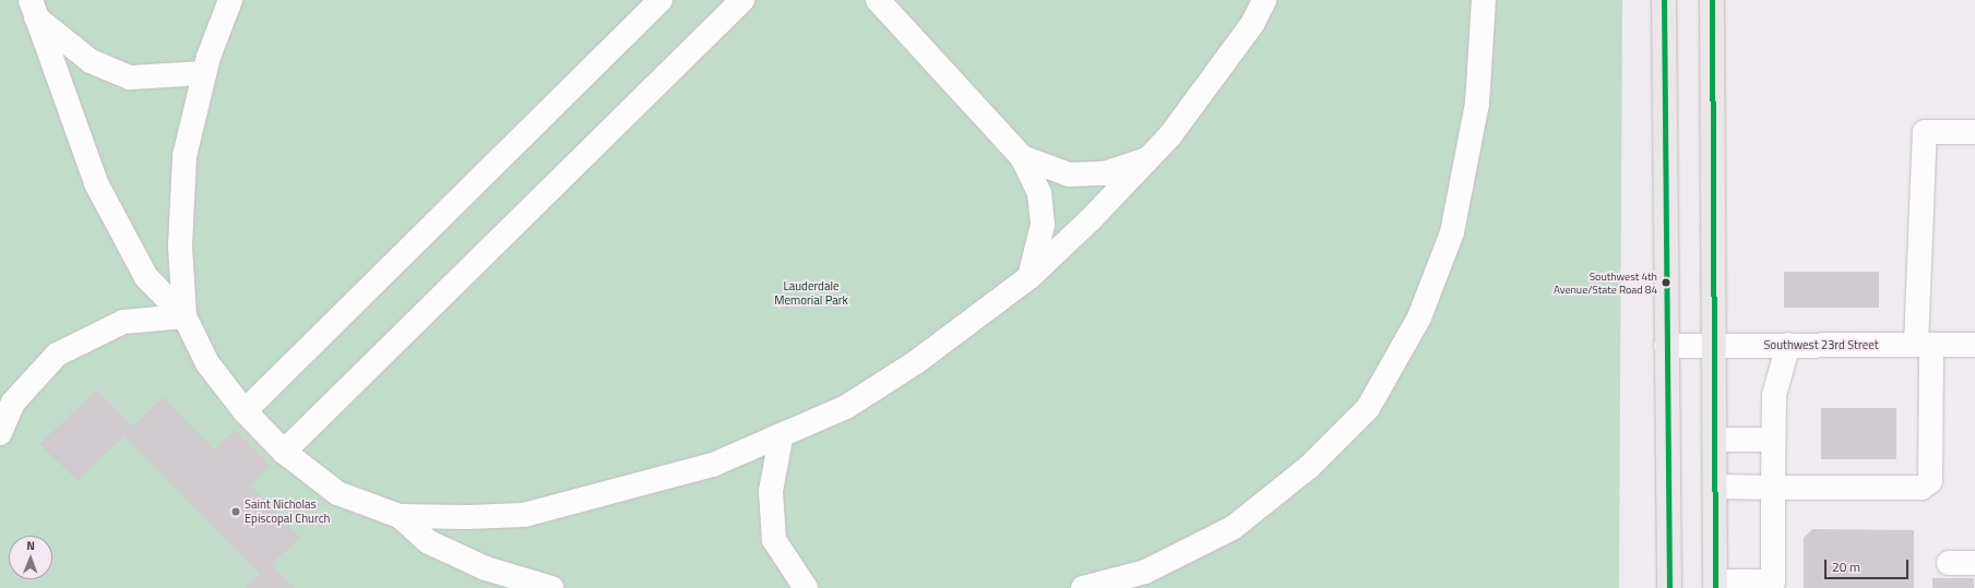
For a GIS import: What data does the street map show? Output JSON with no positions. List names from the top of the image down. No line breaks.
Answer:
{"streets":{"street":["Southwest 23rd Street"]},"parks":["Lauderdale Memorial Park"],"places":["Southwest 4th Avenue/State Road 84","Saint Nicholas Episcopal Church"],"scale_bar":"20 m","north":"top"}
